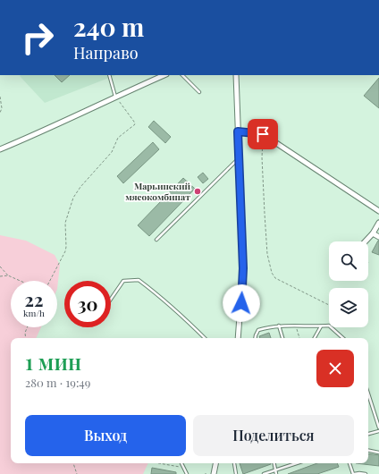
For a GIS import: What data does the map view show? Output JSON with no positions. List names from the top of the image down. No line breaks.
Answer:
{"places":["Марьинский мясокомбинат"],"page":{"turn":["240 m","Направо"],"speed":"22 km/h","limit":"30","heading":["1 мин","280 m · 19:49"],"buttons":["Выход","Поделиться"]}}
